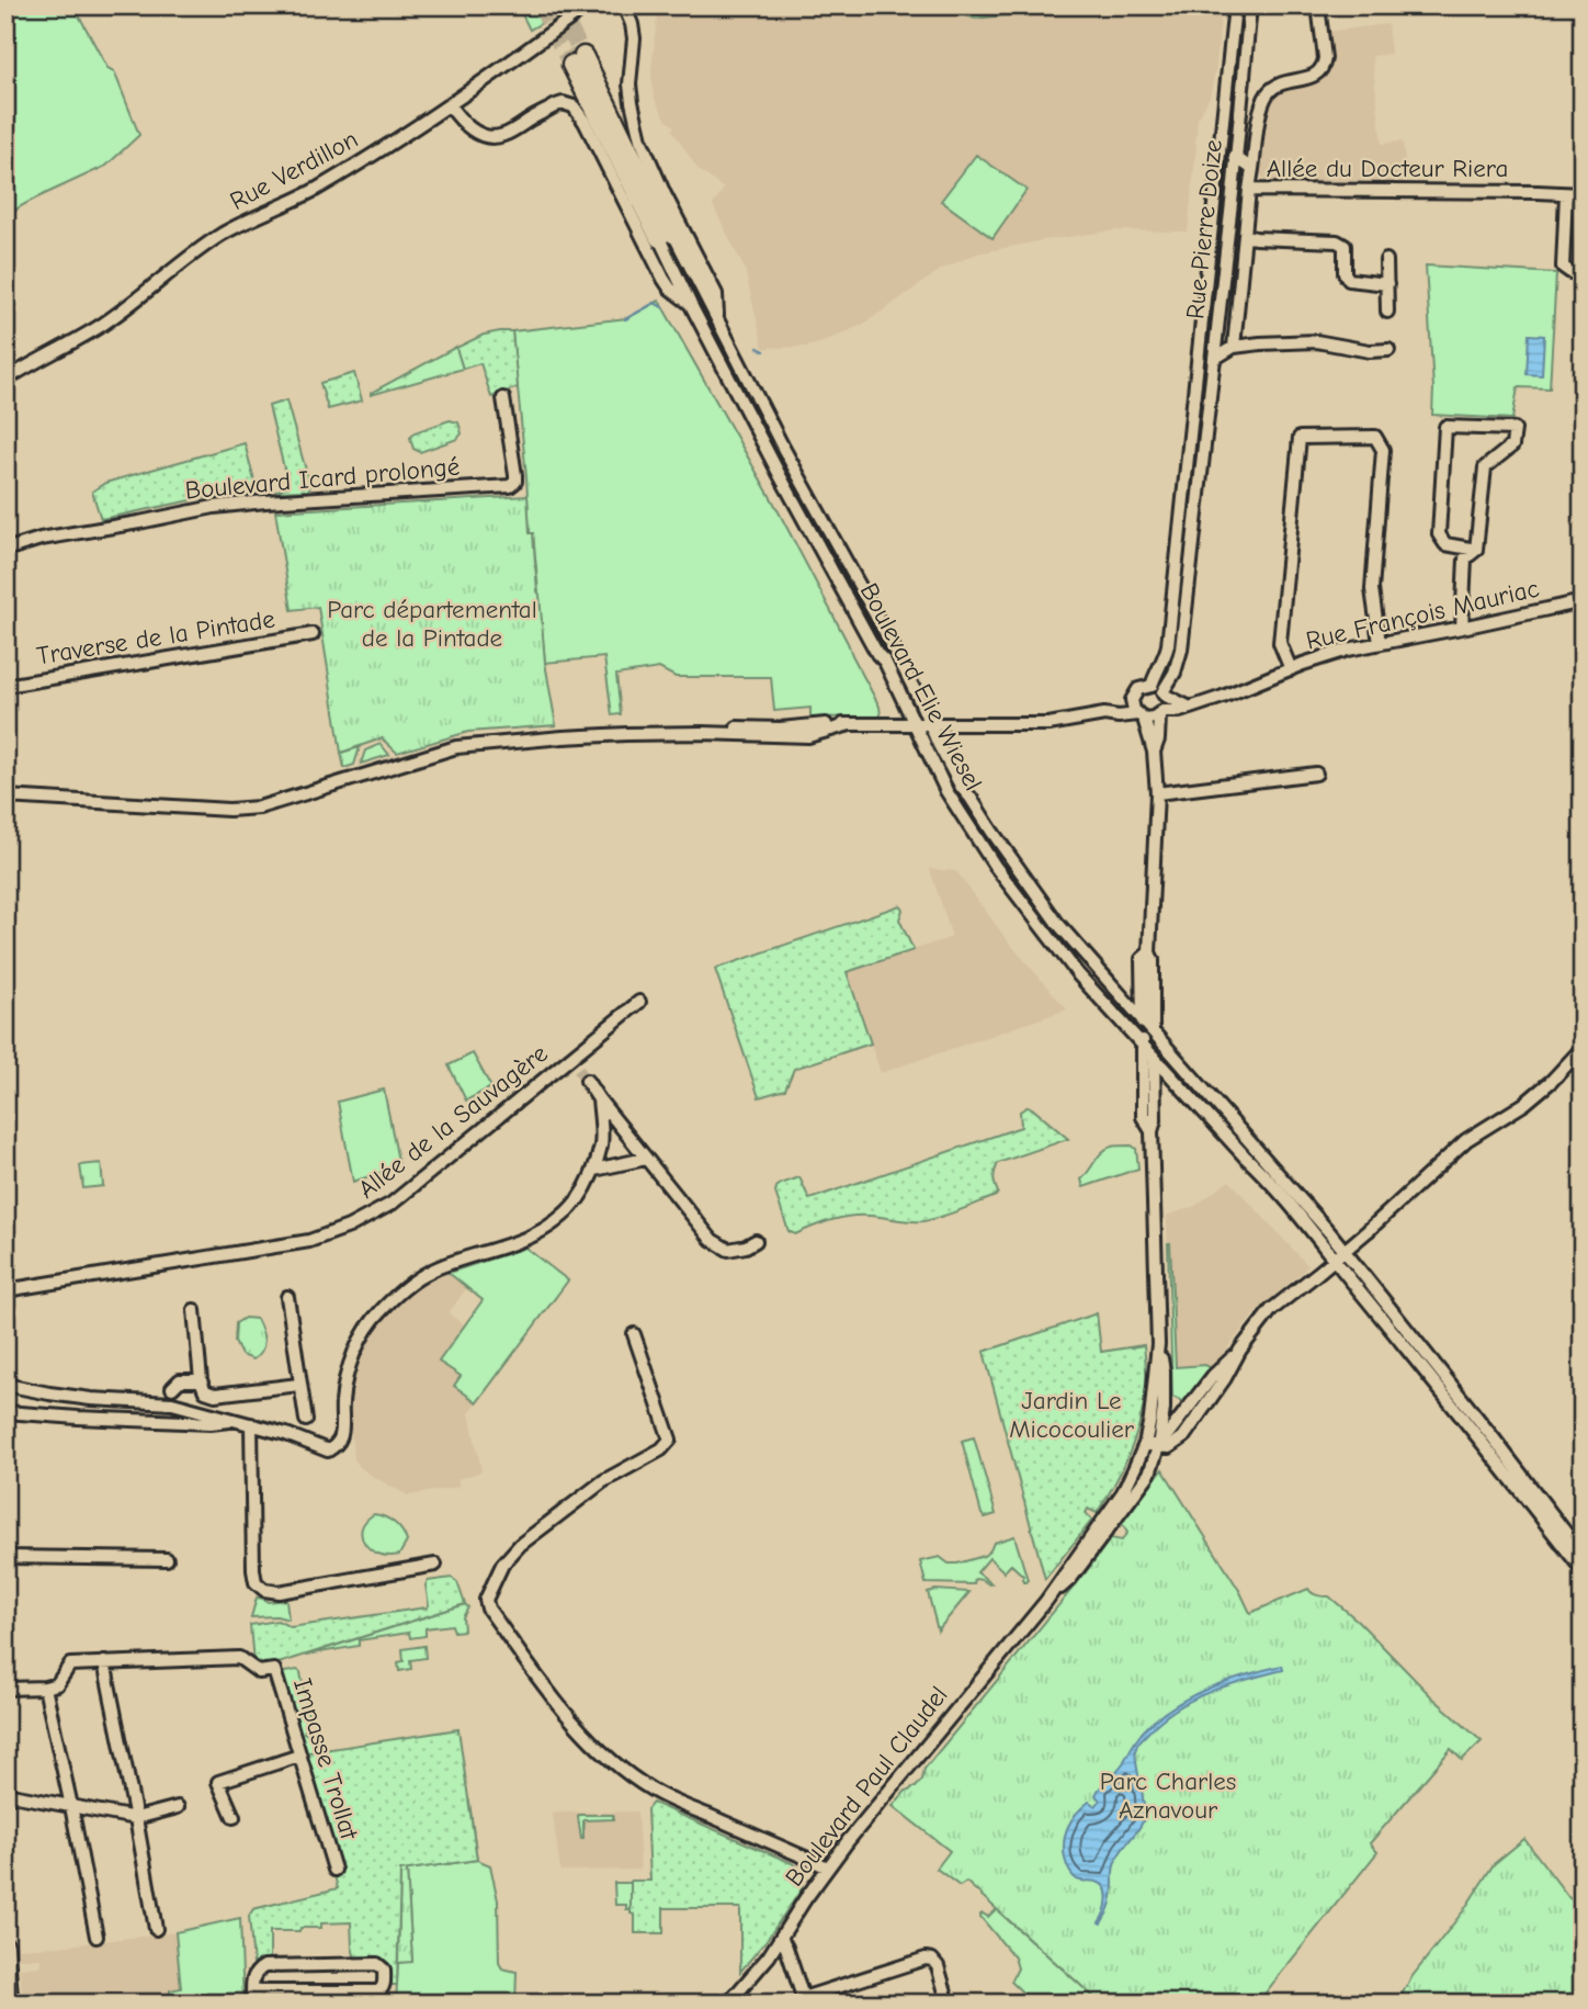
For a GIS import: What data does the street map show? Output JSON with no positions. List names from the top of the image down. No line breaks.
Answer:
{"streets":{"highway":["Boulevard Elie Wiesel"],"street":["Allée du Docteur Riera","Rue Verdillon","Rue Pierre Doize","Boulevard Icard prolongé","Rue François Mauriac","Traverse de la Pintade","Allée de la Sauvagère","Impasse Trollat","Boulevard Paul Claudel"]},"crossings":[["Allée du Docteur Riera","Rue Pierre Doize"],["Rue Pierre Doize","Rue François Mauriac"],["Rue Pierre Doize","Boulevard Paul Claudel"],["Rue François Mauriac","Boulevard Elie Wiesel"],["Rue François Mauriac","Boulevard Paul Claudel"],["Boulevard Elie Wiesel","Boulevard Paul Claudel"]],"parks":["Parc départemental de la Pintade","Jardin Le Micocoulier","Parc Charles Aznavour"]}
